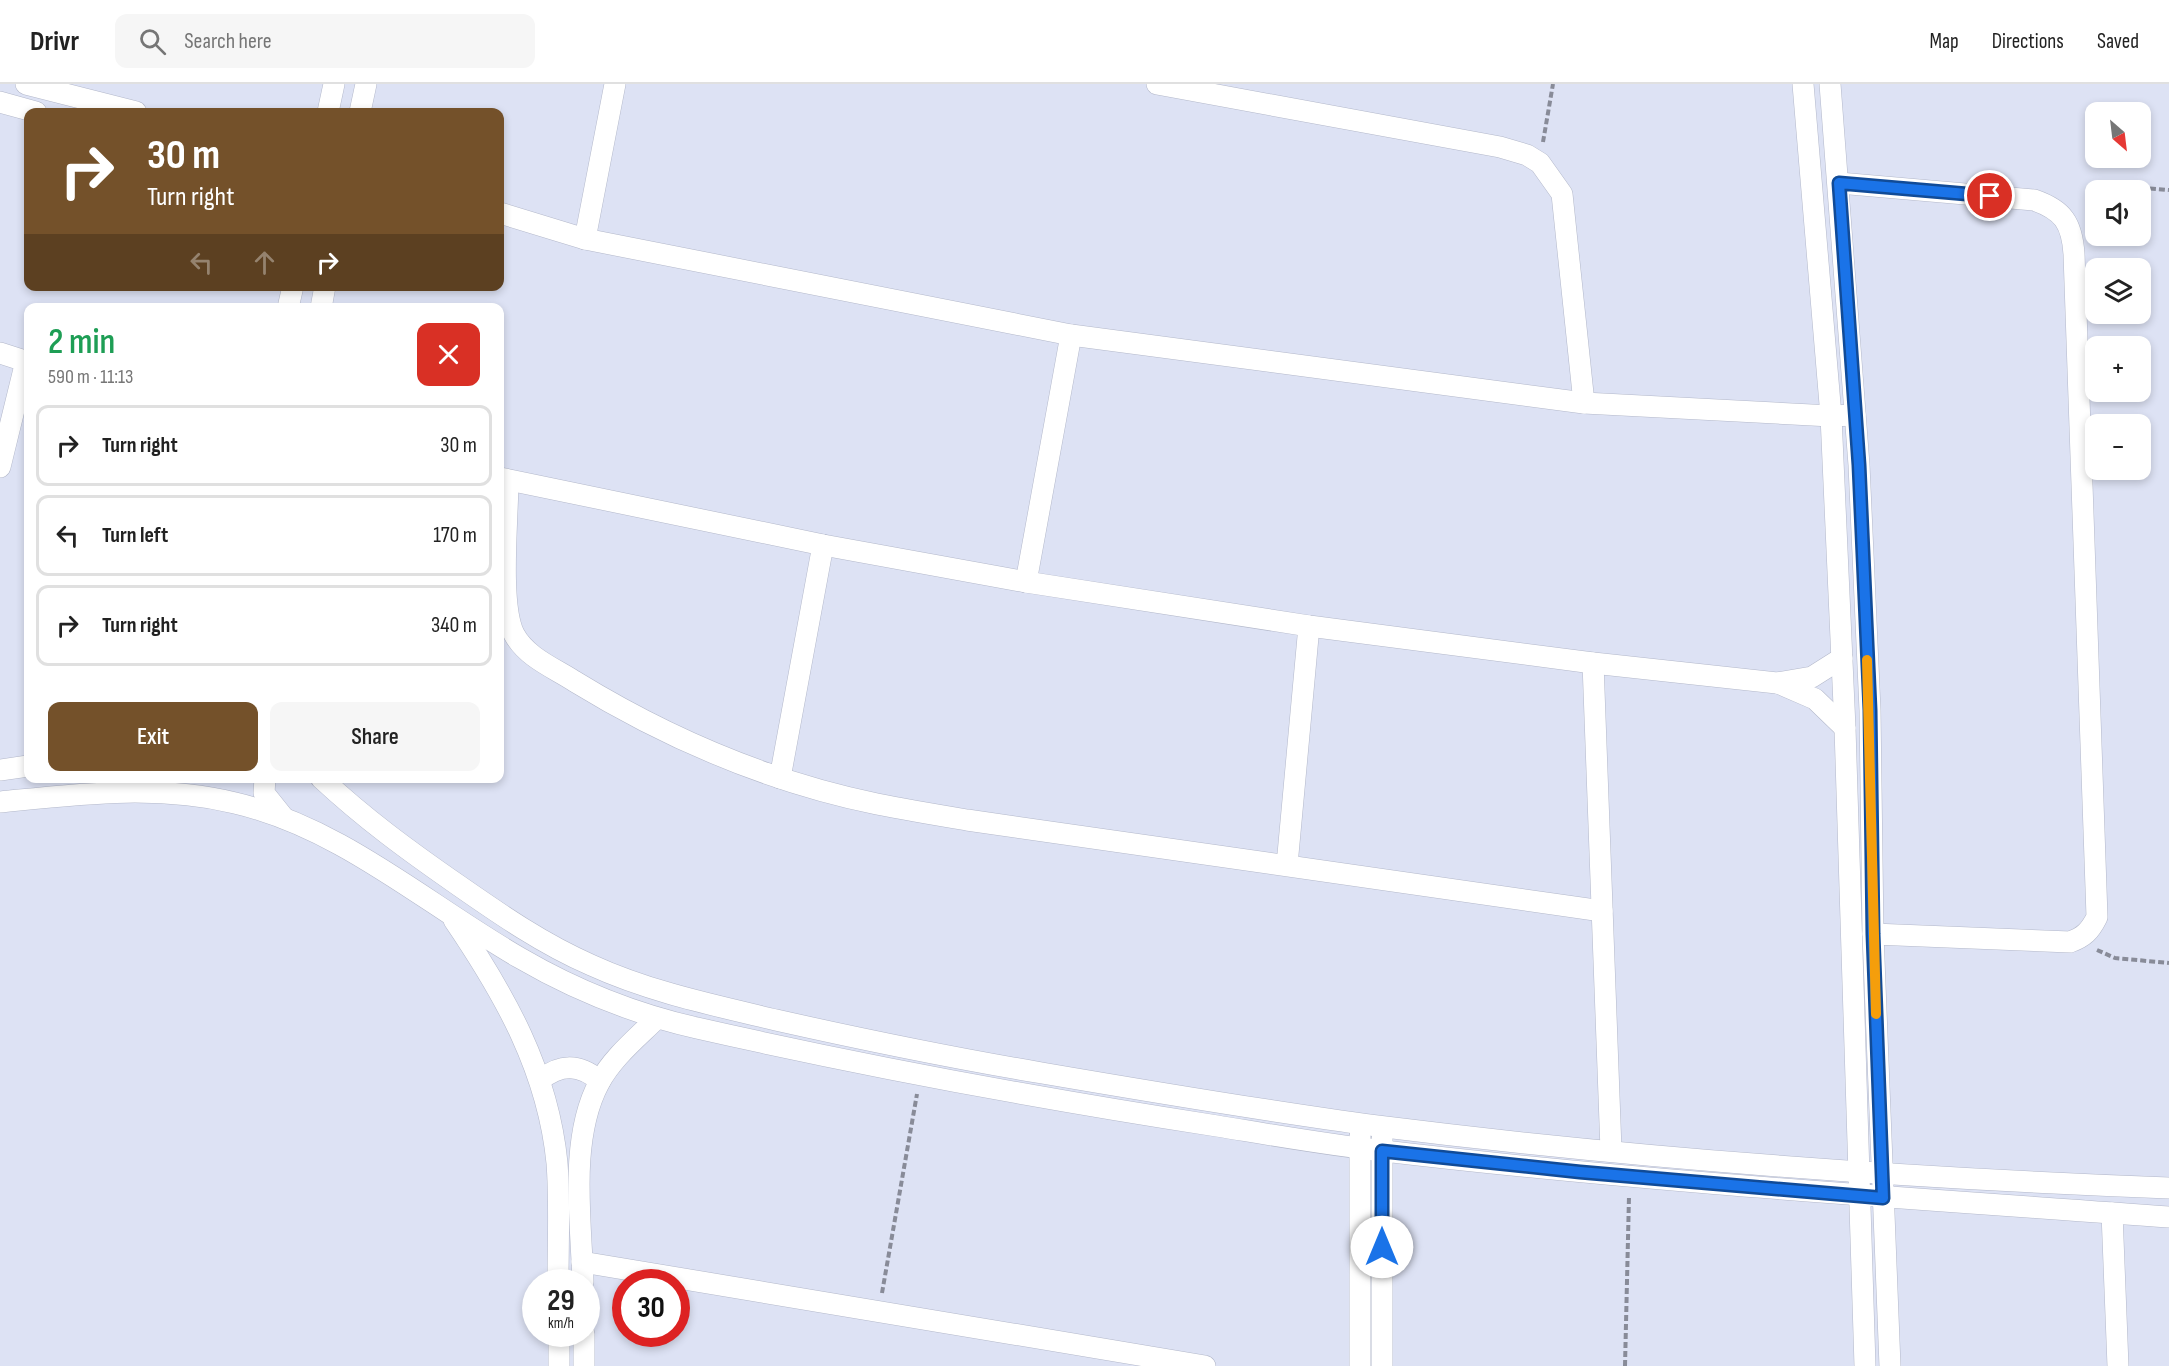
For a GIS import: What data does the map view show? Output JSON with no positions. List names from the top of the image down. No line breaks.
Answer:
{"north":"bottom right","page":{"header":"Drivr","search":"Search here","nav":["Map","Directions","Saved"],"map_buttons":["+","−"],"turn":["30 m","Turn right"],"heading":["2 min","590 m · 11:13"],"list":[{"name":"Turn right","value":"30 m"},{"name":"Turn left","value":"170 m"},{"name":"Turn right","value":"340 m"}],"buttons":["Exit","Share"],"speed":"29 km/h","limit":"30"}}
